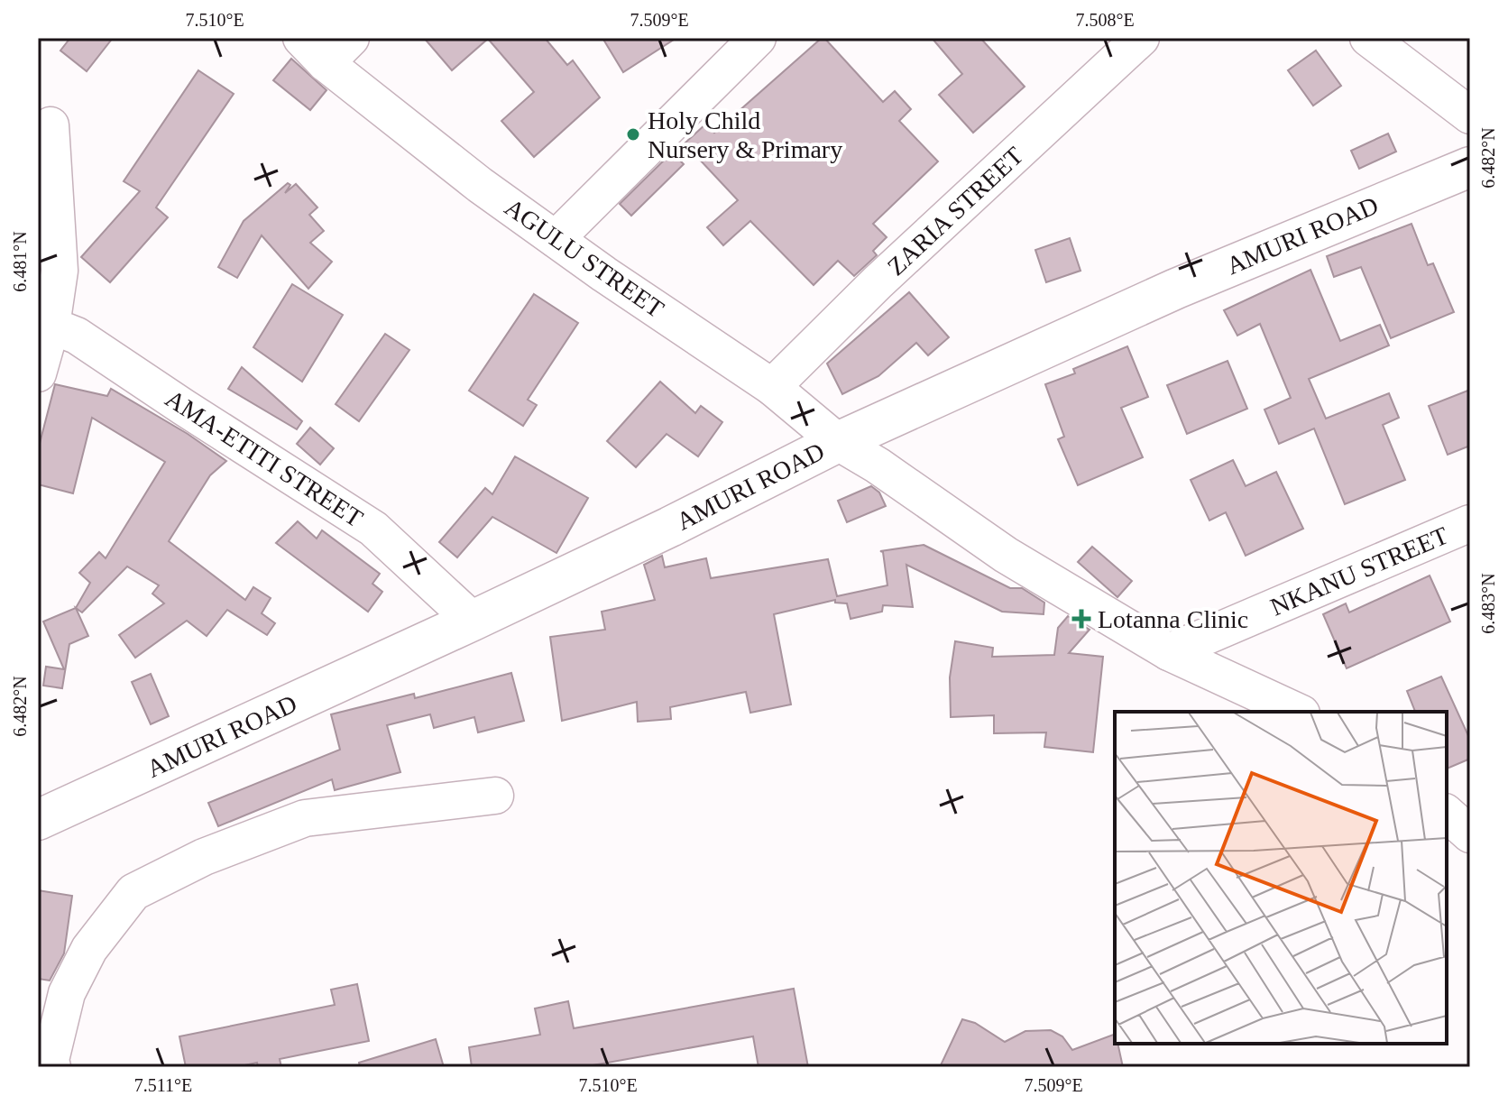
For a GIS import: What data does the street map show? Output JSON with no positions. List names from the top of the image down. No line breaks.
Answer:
{"streets":{"main road":["AMURI ROAD"],"street":["ZARIA STREET","AGULU STREET","AMA-ETITI STREET","NKANU STREET"]},"crossings":[["ZARIA STREET","AGULU STREET"],["AMURI ROAD","AGULU STREET"],["AMURI ROAD","AMA-ETITI STREET"],["AGULU STREET","NKANU STREET"]],"places":{"other":["Holy Child Nursery & Primary"],"health":["Lotanna Clinic"]},"coordinates":["7.510°E","7.509°E","7.508°E","6.482°N","6.481°N","6.483°N","7.511°E"]}
